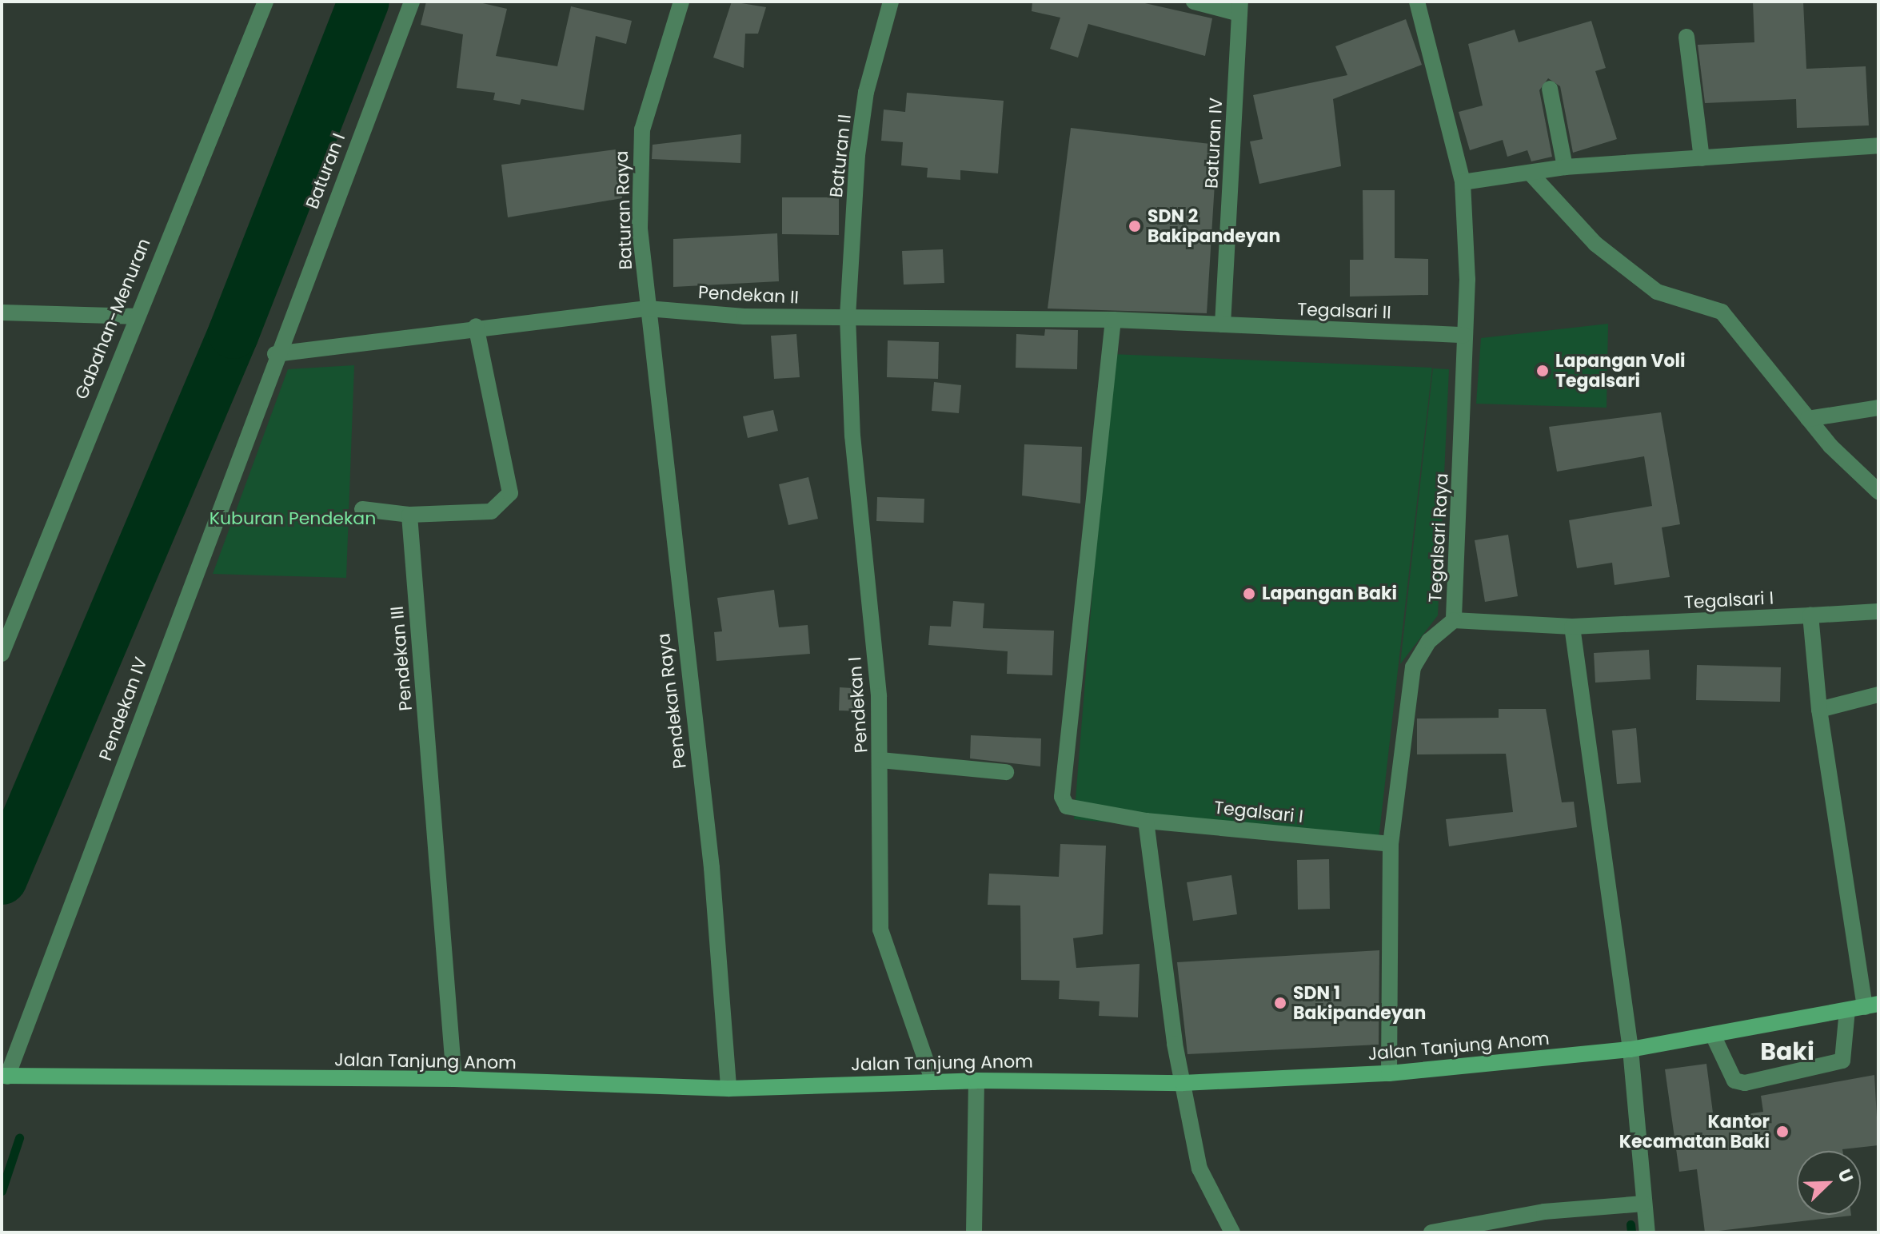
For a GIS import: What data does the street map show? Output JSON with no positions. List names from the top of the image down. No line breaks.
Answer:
{"streets":{"main road":["Jalan Tanjung Anom"],"street":["Baturan IV","Baturan II","Baturan I","Baturan Raya","Pendekan II","Tegalsari II","Gabahan-Menuran","Tegalsari Raya","Tegalsari I","Pendekan III","Pendekan Raya","Pendekan I","Pendekan IV"]},"crossings":[["Baturan IV","Pendekan II"],["Baturan IV","Tegalsari II"],["Baturan II","Pendekan II"],["Baturan II","Pendekan I"],["Baturan I","Pendekan II"],["Baturan I","Pendekan IV"],["Baturan Raya","Pendekan II"],["Baturan Raya","Pendekan Raya"],["Pendekan II","Tegalsari II"],["Pendekan II","Tegalsari I"],["Pendekan II","Pendekan Raya"],["Pendekan II","Pendekan I"],["Pendekan II","Pendekan IV"],["Tegalsari II","Tegalsari Raya"],["Tegalsari Raya","Tegalsari I"],["Pendekan III","Jalan Tanjung Anom"],["Pendekan Raya","Jalan Tanjung Anom"],["Pendekan I","Jalan Tanjung Anom"],["Pendekan IV","Jalan Tanjung Anom"]],"districts":["Baki"],"parks":["Kuburan Pendekan"],"places":["SDN 2 Bakipandeyan","Lapangan Voli Tegalsari","Lapangan Baki","SDN 1 Bakipandeyan","Kantor Kecamatan Baki"],"north":"top right"}
